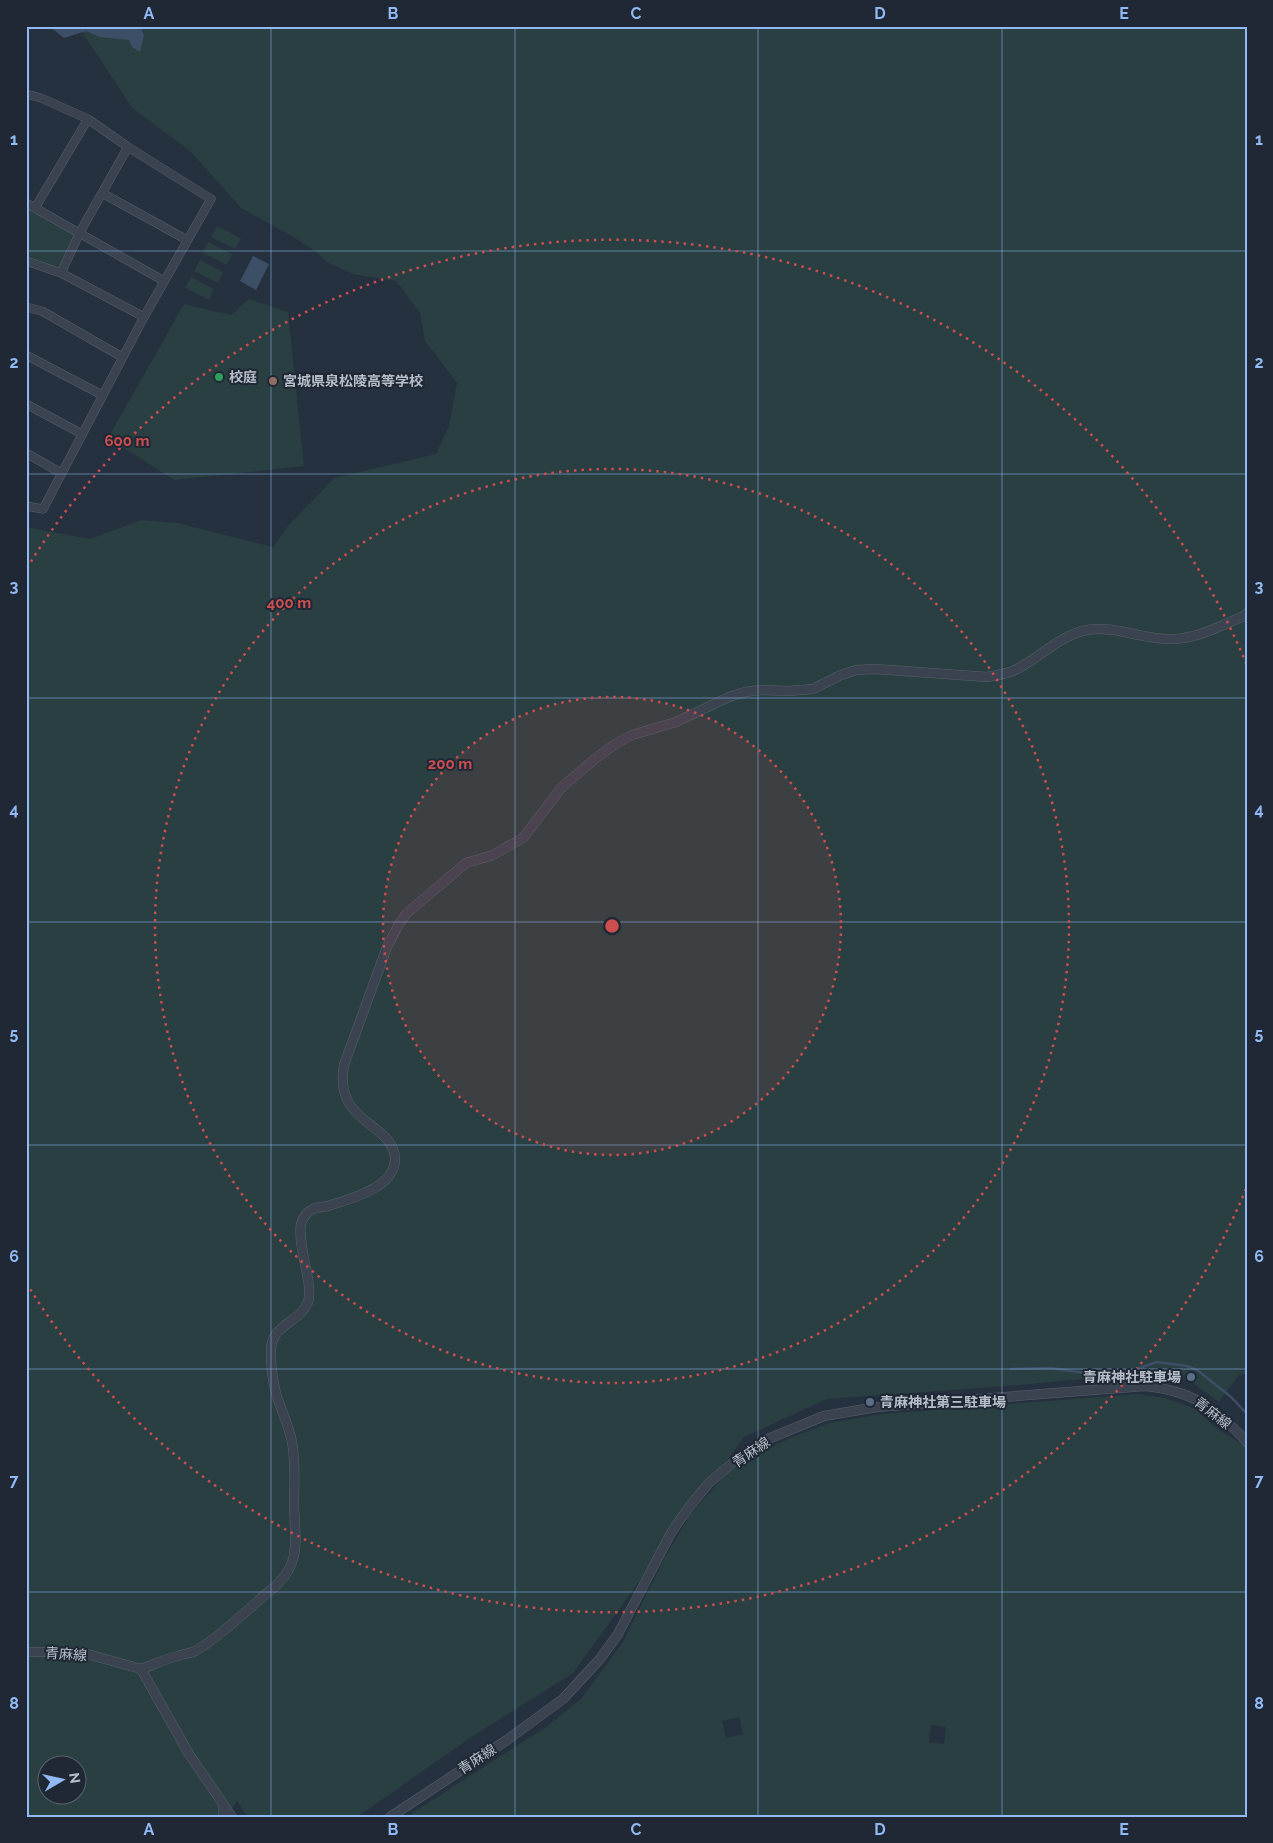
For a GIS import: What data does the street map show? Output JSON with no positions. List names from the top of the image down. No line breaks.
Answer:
{"streets":{"street":["青麻線"]},"places":["校庭","宮城県泉松陵高等学校","青麻神社駐車場","青麻神社第三駐車場"],"north":"right","grid":{"columns":["A","B","C","D","E"],"rows":["1","2","3","4","5","6","7","8"]},"rings":["600 m","400 m","200 m"]}
